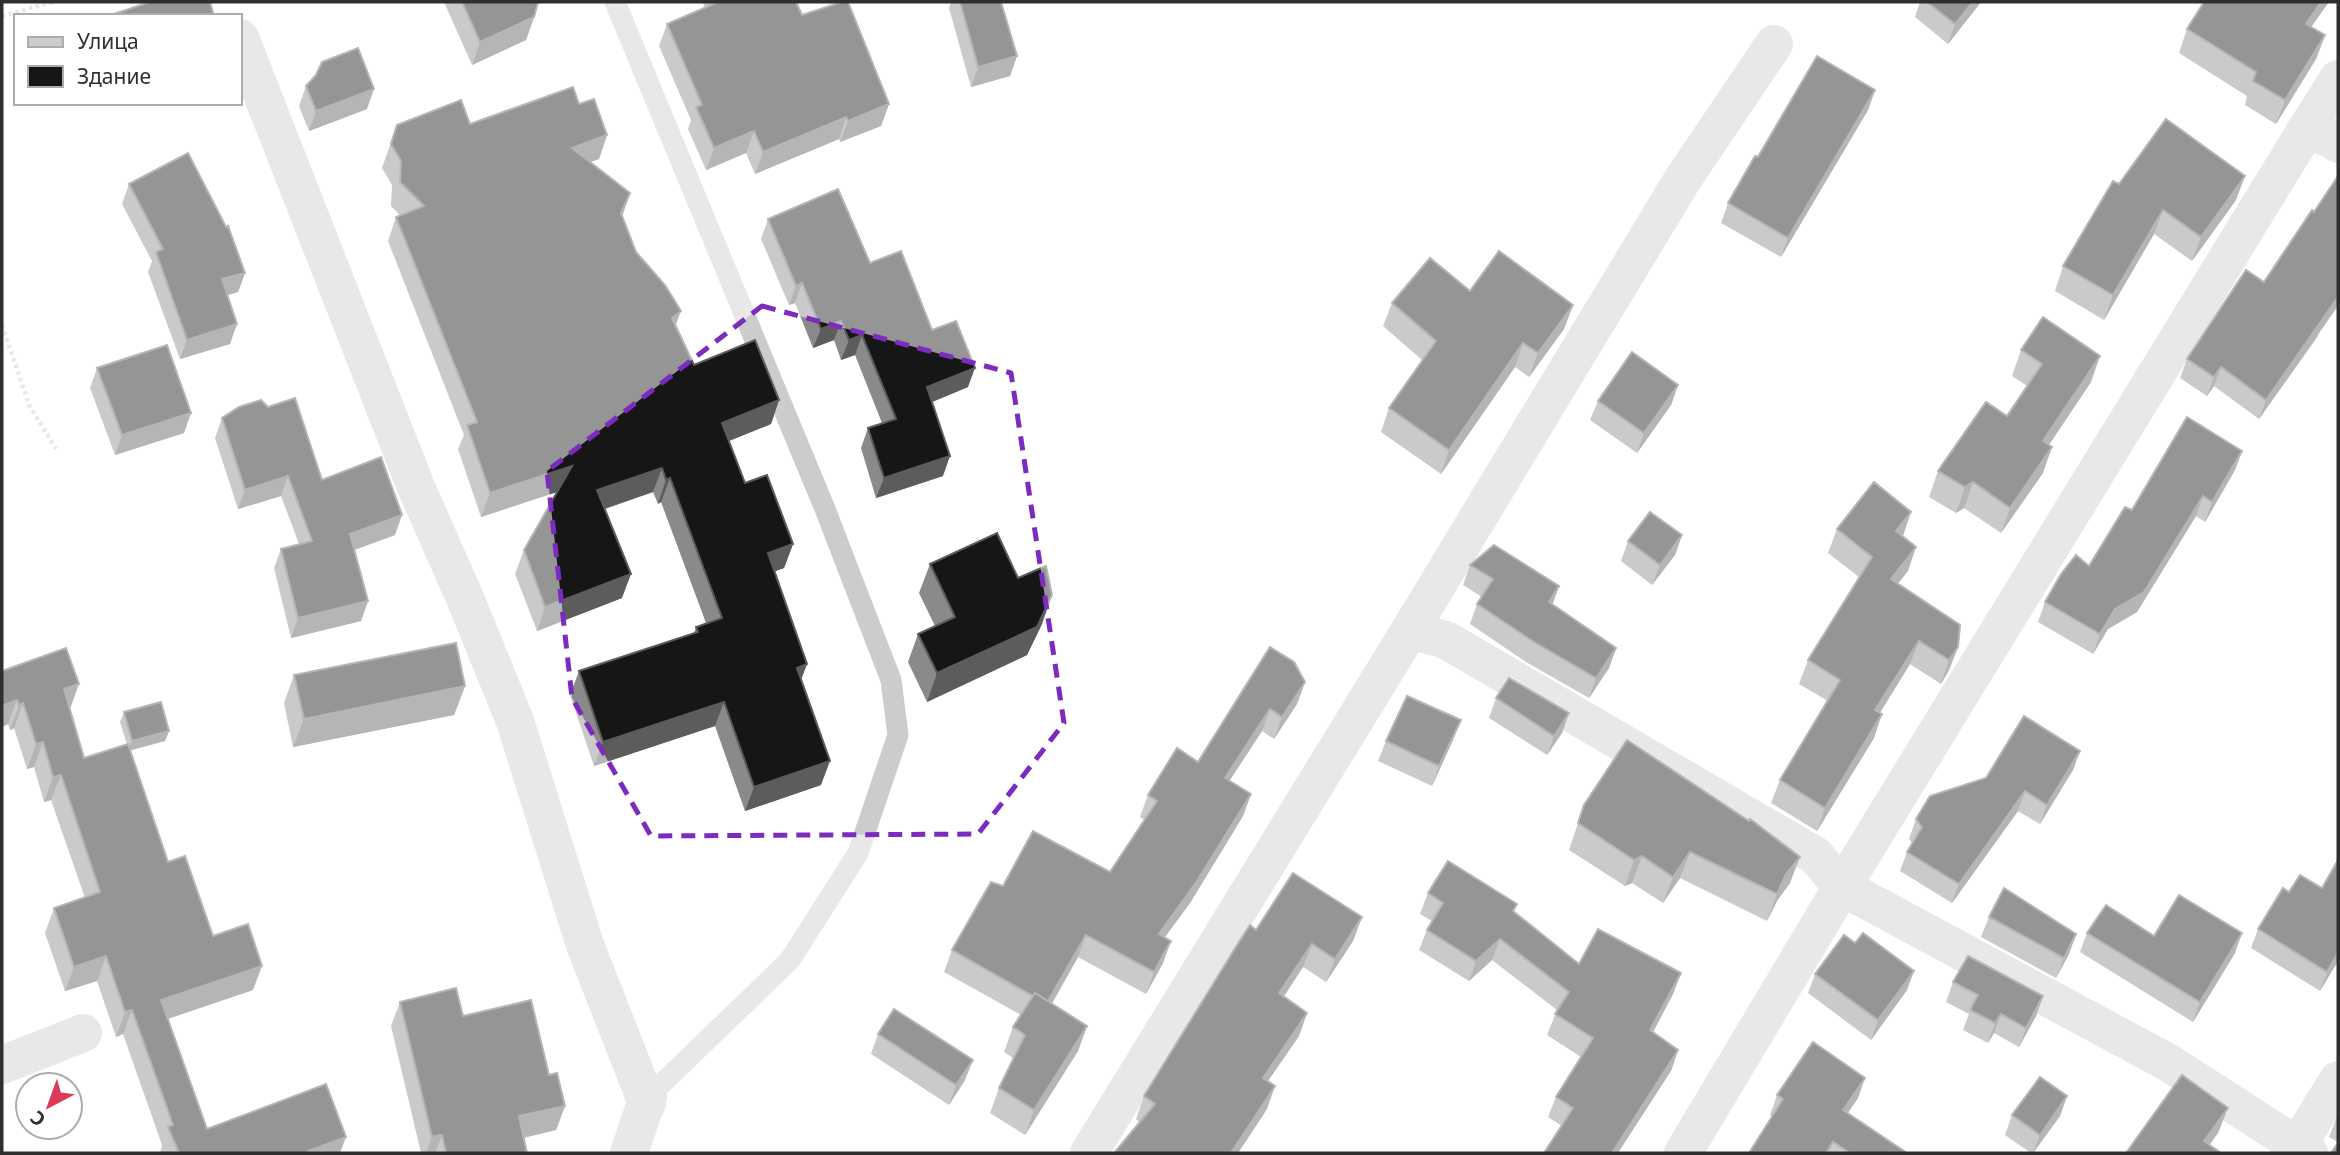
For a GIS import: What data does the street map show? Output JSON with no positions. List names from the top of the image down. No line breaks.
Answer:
{"legend":["Улица","Здание"],"north":"bottom left"}
